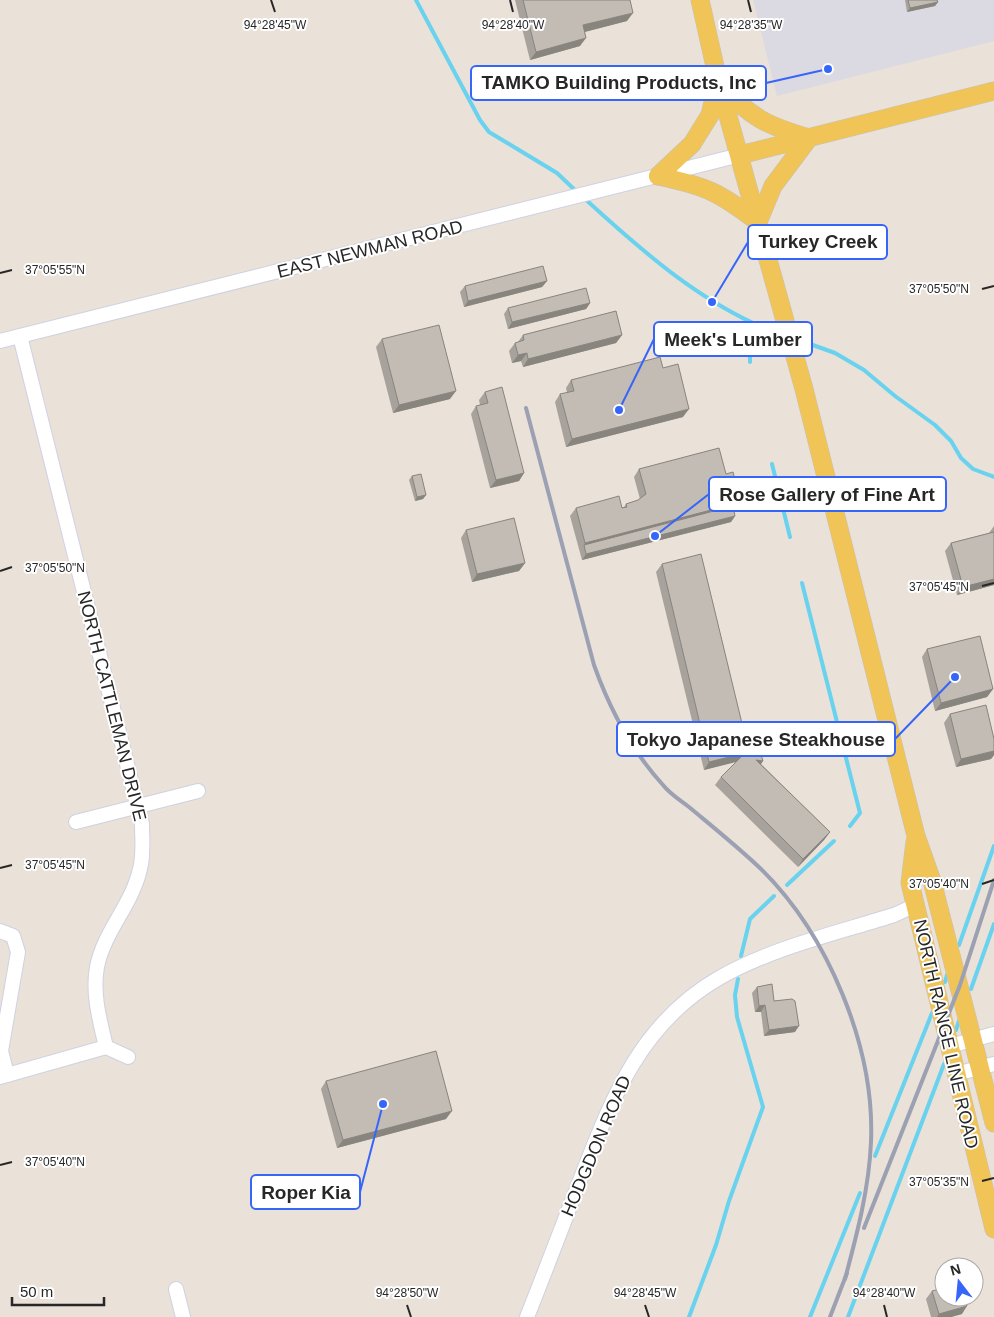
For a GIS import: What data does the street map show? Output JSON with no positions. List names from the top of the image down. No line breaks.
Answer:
{"streets":{"main road":["NORTH RANGE LINE ROAD"],"street":["EAST NEWMAN ROAD","NORTH CATTLEMAN DRIVE","HODGDON ROAD"]},"crossings":[["EAST NEWMAN ROAD","NORTH CATTLEMAN DRIVE"],["EAST NEWMAN ROAD","NORTH RANGE LINE ROAD"],["NORTH RANGE LINE ROAD","HODGDON ROAD"]],"places":["TAMKO Building Products, Inc","Turkey Creek","Meek's Lumber","Rose Gallery of Fine Art","Tokyo Japanese Steakhouse","Roper Kia"],"scale_bar":"50 m","north":"top","coordinates":["94°28'45\"W","94°28'40\"W","94°28'35\"W","37°05'55\"N","37°05'50\"N","37°05'45\"N","37°05'40\"N","37°05'35\"N","94°28'50\"W"]}
